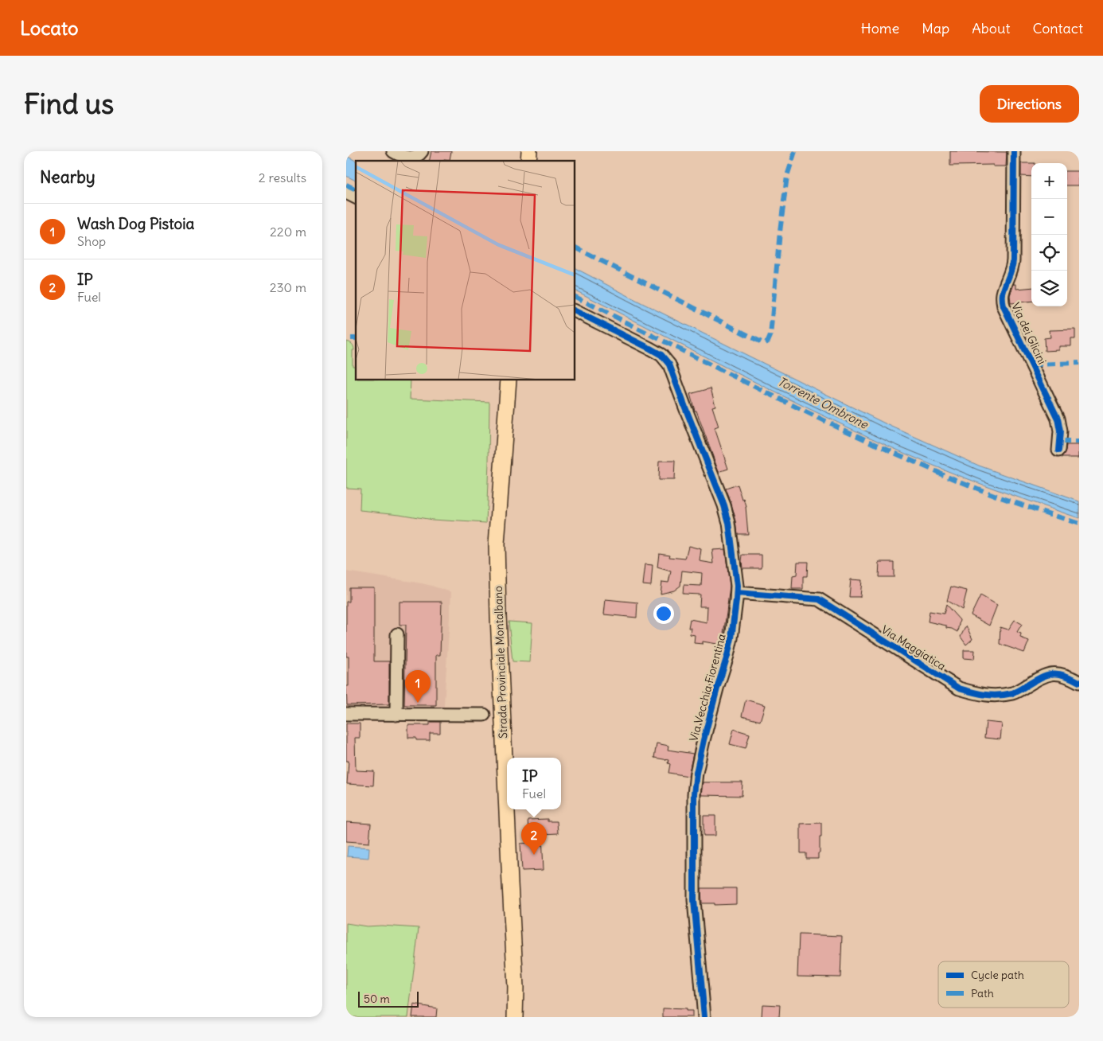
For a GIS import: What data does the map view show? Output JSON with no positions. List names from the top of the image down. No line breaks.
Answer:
{"streets":{"main road":["Strada Provinciale Montalbano"],"street":["Via dei Glicini","Via Maggiatica","Via Vecchia Fiorentina"]},"crossings":[["Via Maggiatica","Via Vecchia Fiorentina"]],"water":["Torrente Ombrone"],"legend":["Cycle path","Path"],"scale_bar":"50 m","page":{"header":"Locato","nav":["Home","Map","About","Contact"],"buttons":"Directions","title":"Find us","heading":["Nearby","2 results"],"map_buttons":["+","−"],"list":[{"mark":"1","name":"Wash Dog Pistoia","note":"Shop","value":"220 m"},{"mark":"2","name":"IP","note":"Fuel","value":"230 m"}],"pins":["1","2"],"popup":["IP","Fuel"],"scale":"50 m"}}
